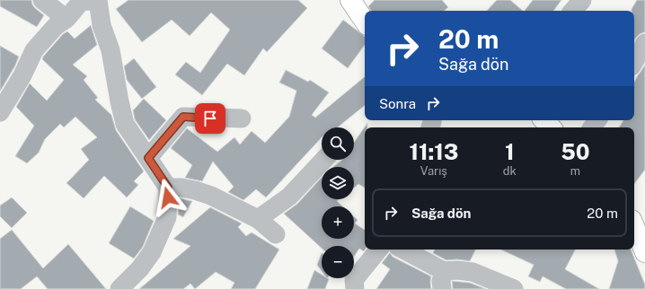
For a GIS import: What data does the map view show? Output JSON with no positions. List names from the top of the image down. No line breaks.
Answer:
{"page":{"turn":["20 m","Sağa dön"],"then":"Sonra","map_buttons":["+","−"],"eta":["11:13","Varış","1","dk","50","m"],"list":[{"name":"Sağa dön","value":"20 m"}]}}
